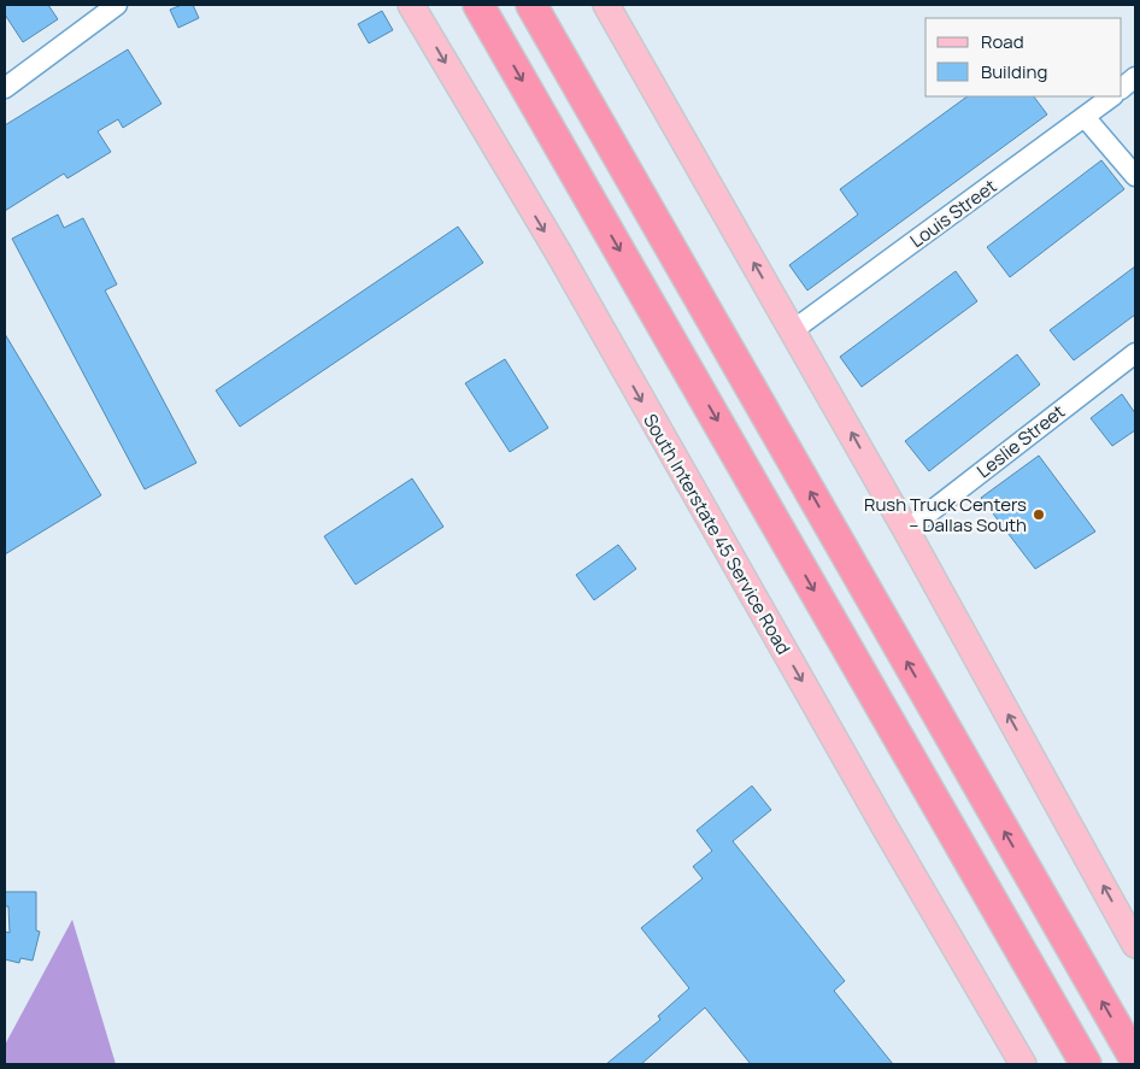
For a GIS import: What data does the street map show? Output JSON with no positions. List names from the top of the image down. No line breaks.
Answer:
{"streets":{"main road":["South Interstate 45 Service Road"],"street":["Louis Street","Leslie Street"]},"places":["Rush Truck Centers – Dallas South"],"legend":["Road","Building"]}
